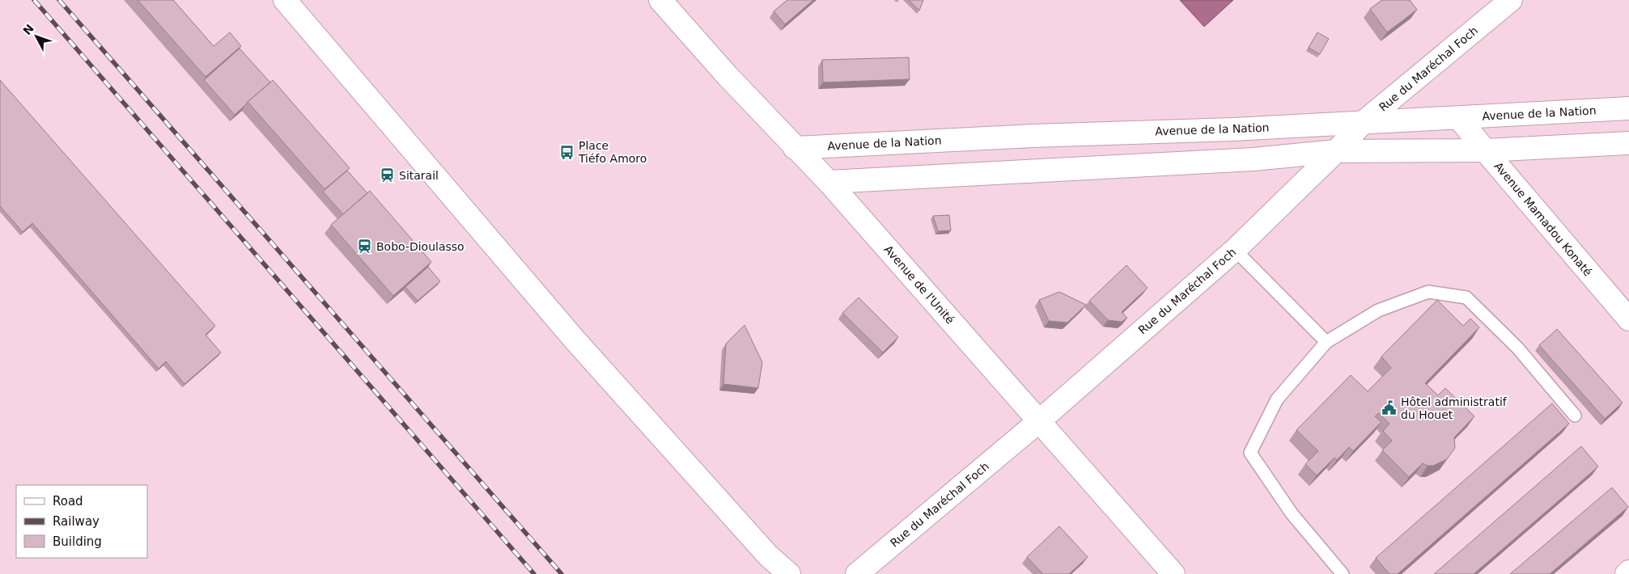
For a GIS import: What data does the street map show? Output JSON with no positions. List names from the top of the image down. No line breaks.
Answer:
{"streets":{"street":["Rue du Maréchal Foch","Avenue de la Nation","Avenue Mamadou Konaté","Avenue de l'Unité"]},"crossings":[["Rue du Maréchal Foch","Avenue de la Nation"],["Rue du Maréchal Foch","Avenue de l'Unité"],["Avenue de la Nation","Avenue Mamadou Konaté"],["Avenue de la Nation","Avenue de l'Unité"]],"places":{"bus stop":["Place Tiéfo Amoro"],"station":["Sitarail","Bobo-Dioulasso"],"public building":["Hôtel administratif du Houet"]},"legend":["Road","Railway","Building"],"north":"top left"}
